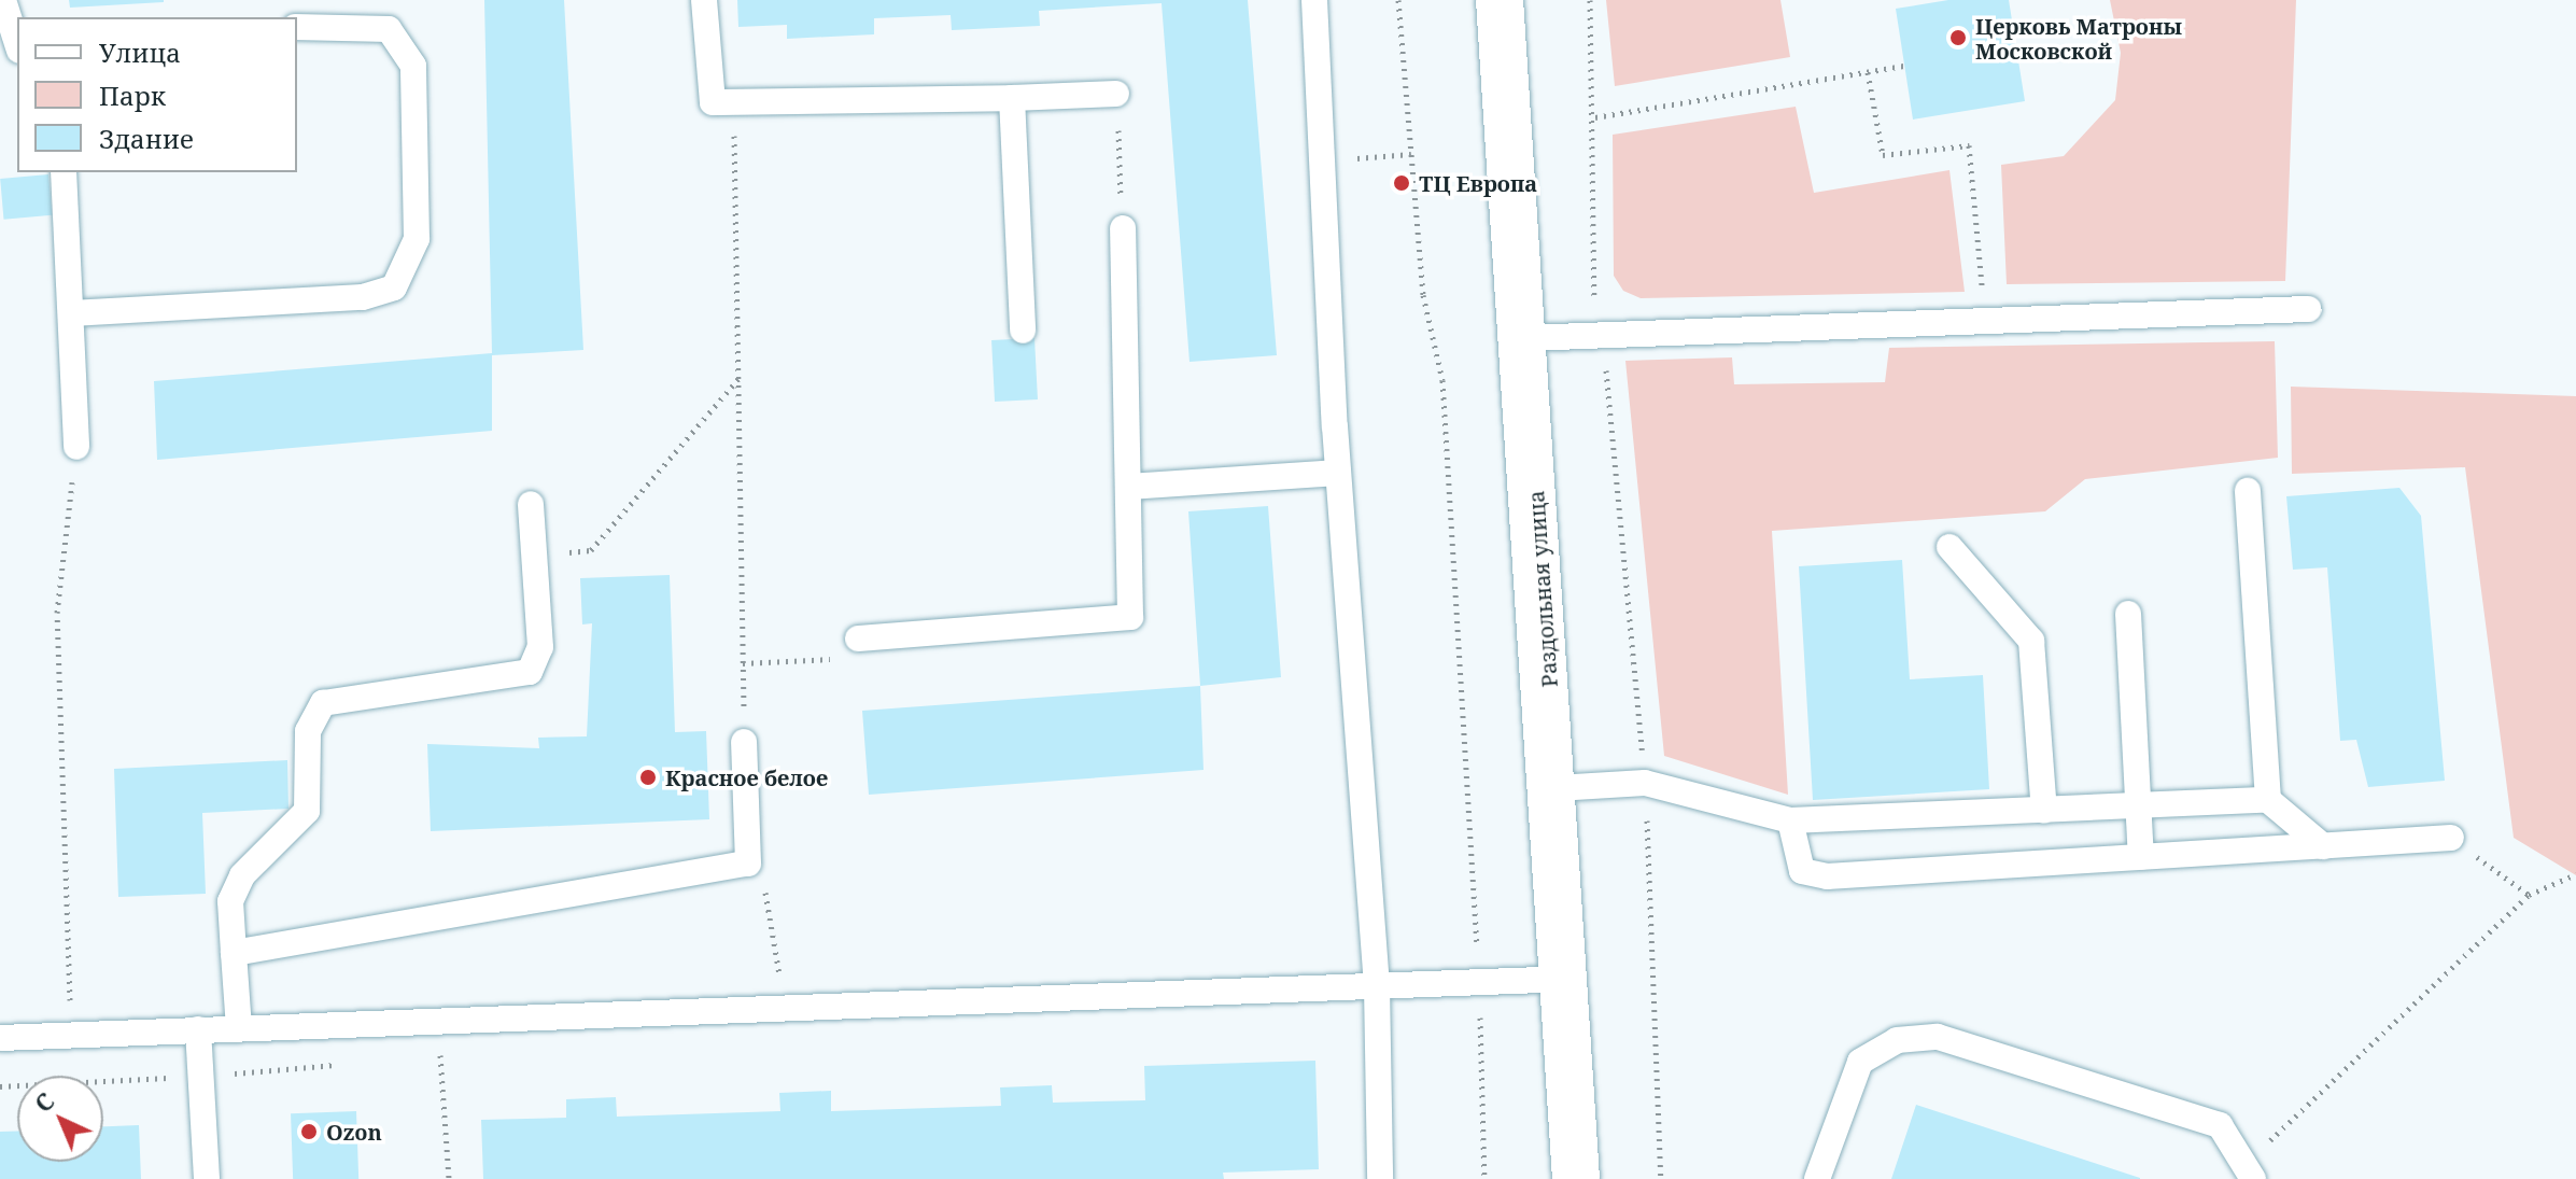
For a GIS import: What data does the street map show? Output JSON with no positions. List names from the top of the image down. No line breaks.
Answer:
{"streets":{"main road":["Раздольная улица"]},"places":["Церковь Матроны Московской","ТЦ Европа","Красное белое","Ozon"],"legend":["Улица","Парк","Здание"],"north":"top left"}
